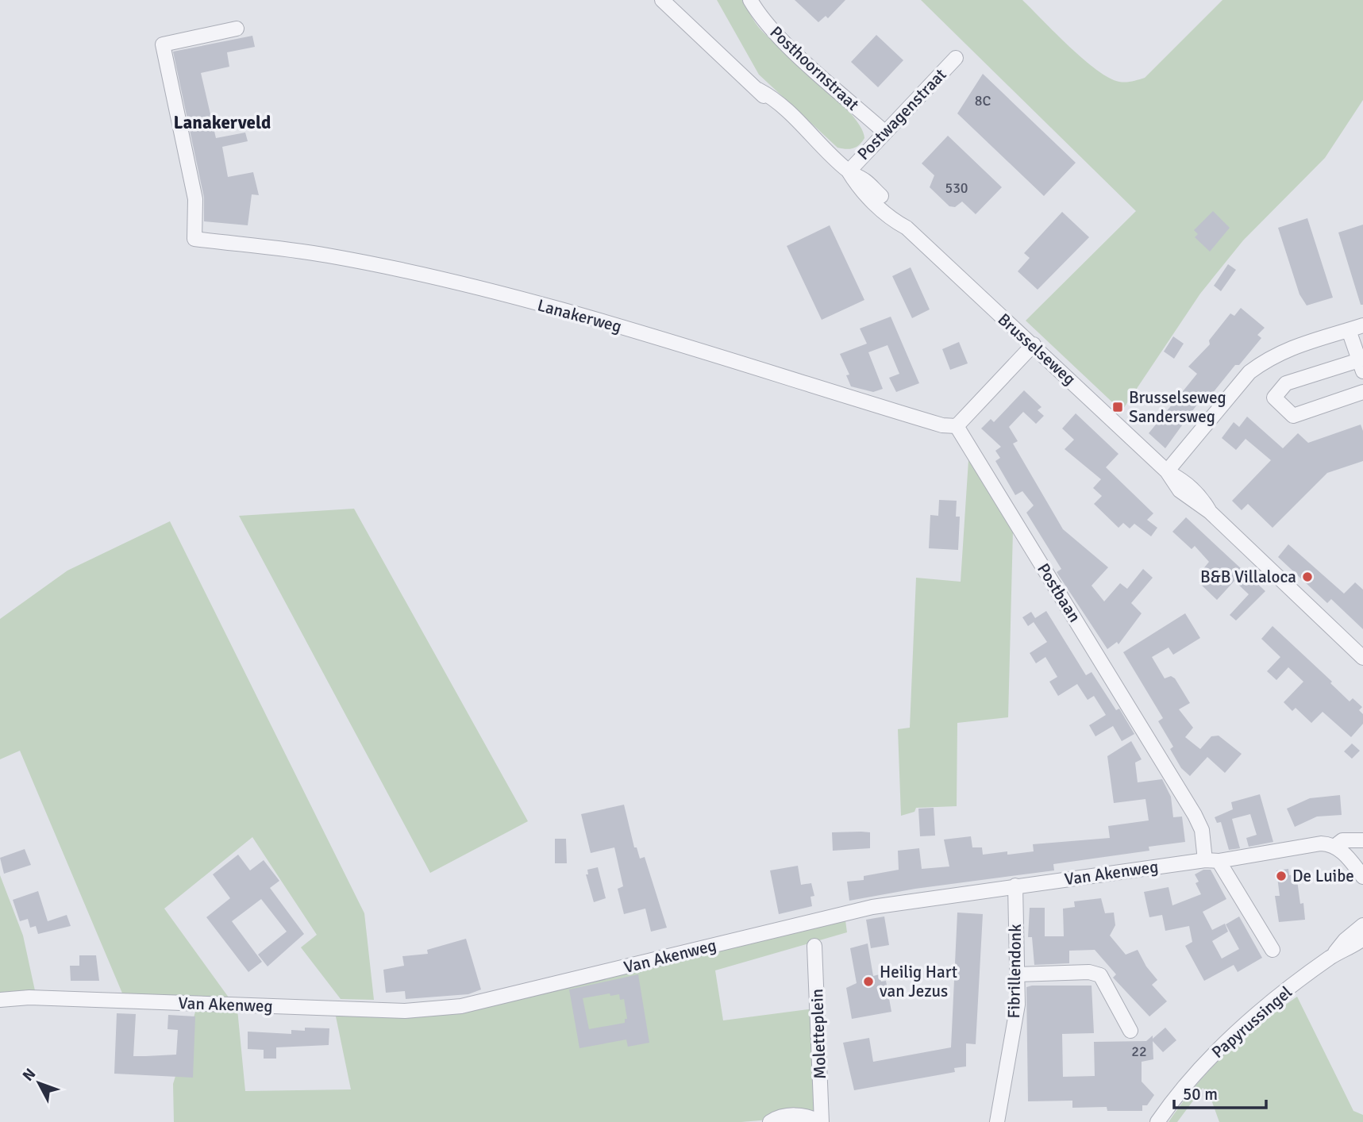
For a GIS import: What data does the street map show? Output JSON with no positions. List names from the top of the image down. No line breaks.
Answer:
{"streets":{"street":["Posthoornstraat","Postwagenstraat","Lanakerweg","Brusselseweg","Postbaan","Van Akenweg","Fibrillendonk","Papyrussingel","Moletteplein"]},"crossings":[["Posthoornstraat","Postwagenstraat"],["Postwagenstraat","Brusselseweg"],["Lanakerweg","Postbaan"],["Postbaan","Van Akenweg"],["Van Akenweg","Fibrillendonk"]],"districts":["Lanakerveld"],"places":{"transit":["Brusselseweg Sandersweg"],"other":["B&B Villaloca","De Luibe","Heilig Hart van Jezus"]},"house_numbers":["8C","530","22"],"scale_bar":"50 m","north":"top left"}
